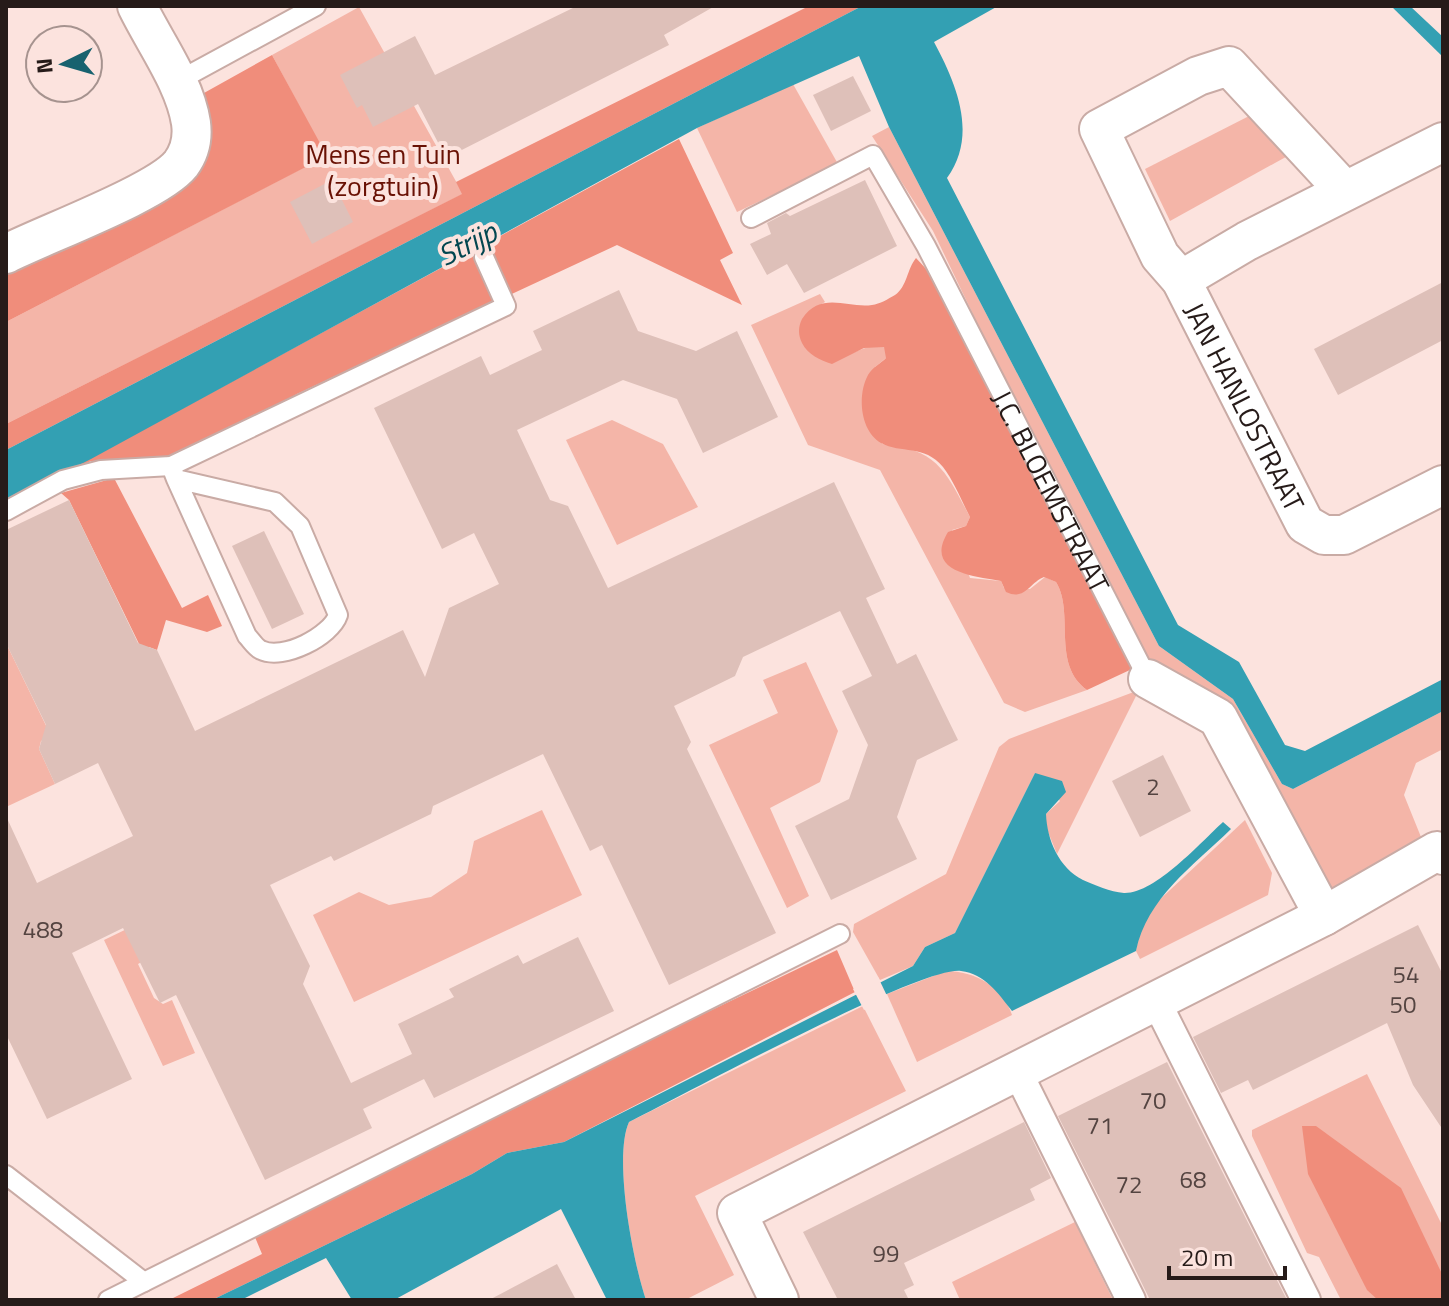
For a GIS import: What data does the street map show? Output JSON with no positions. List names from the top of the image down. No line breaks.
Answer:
{"streets":{"street":["JAN HANLOSTRAAT","J.C. BLOEMSTRAAT"]},"water":["Strijp"],"parks":["Mens en Tuin (zorgtuin)"],"house_numbers":["2","488","54","50","70","71","68","72","99"],"scale_bar":"20 m","north":"left"}
